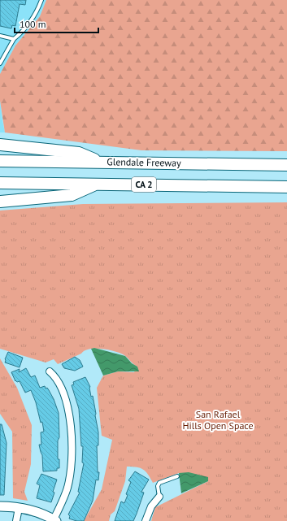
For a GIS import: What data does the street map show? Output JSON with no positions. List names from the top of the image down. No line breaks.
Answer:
{"streets":{"highway":["Glendale Freeway","CA 2"]},"parks":["San Rafael Hills Open Space"],"scale_bar":"100 m"}
